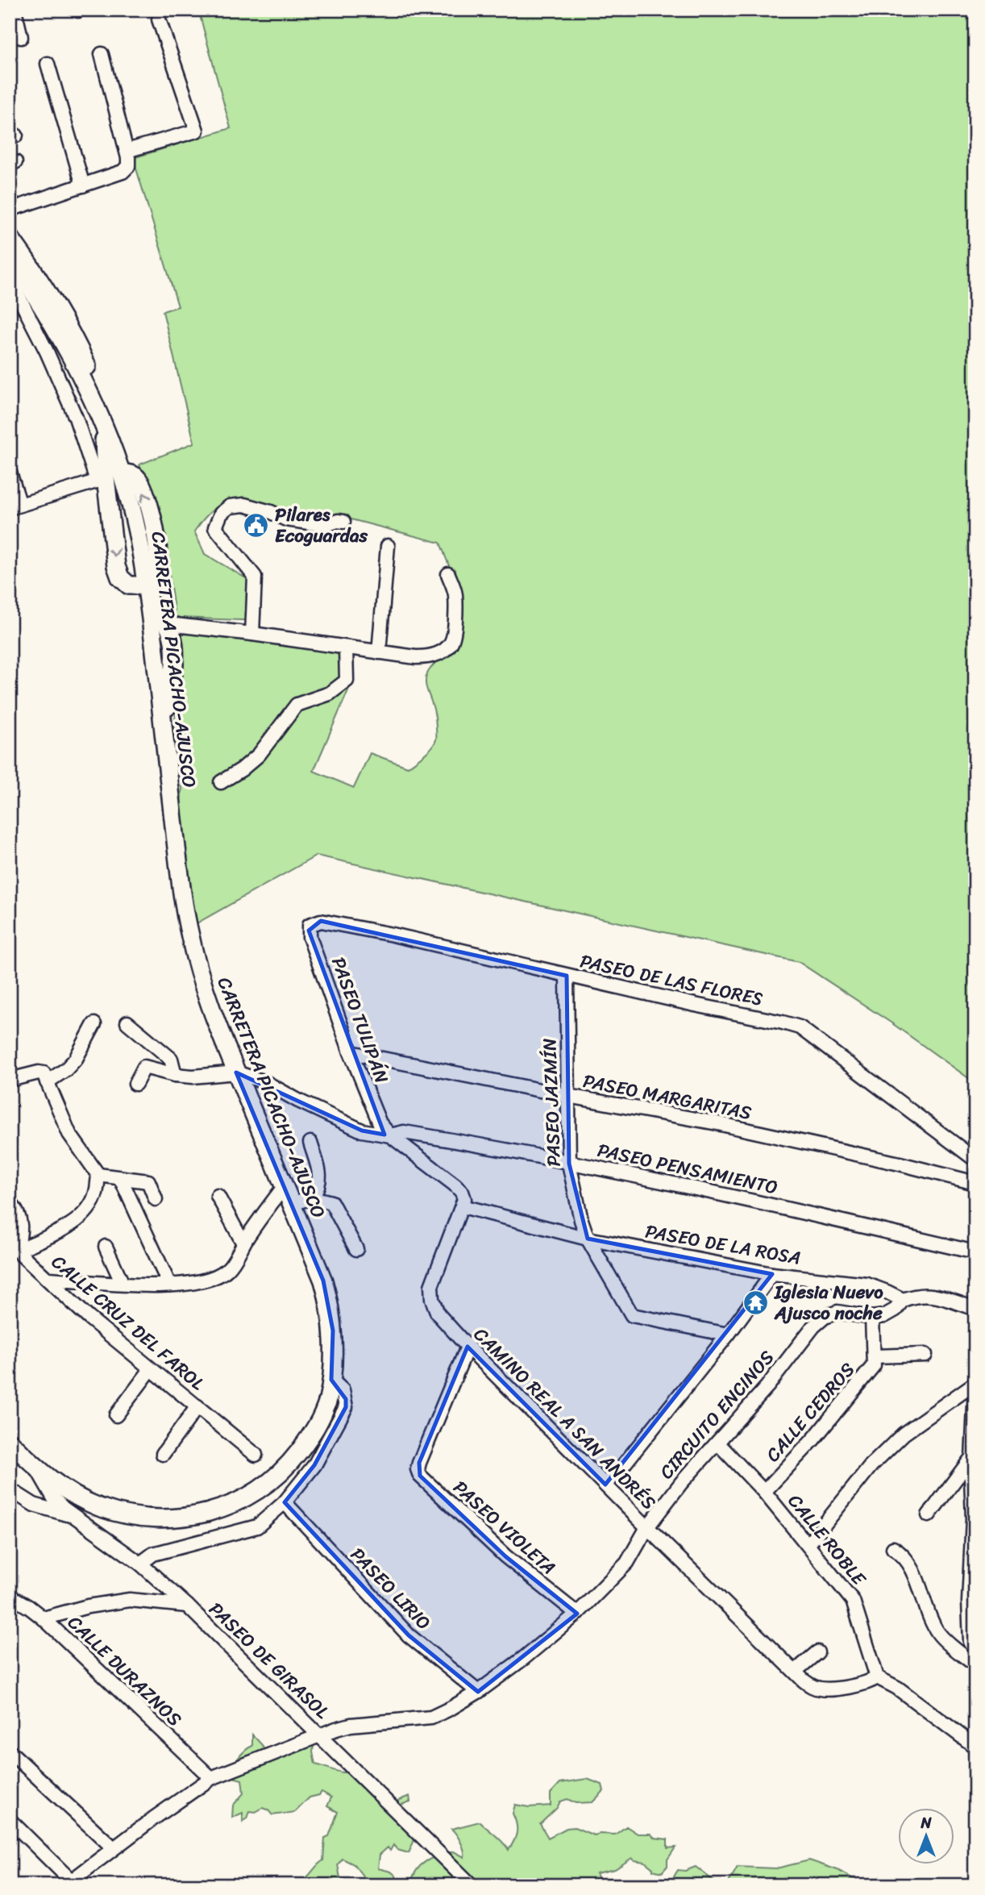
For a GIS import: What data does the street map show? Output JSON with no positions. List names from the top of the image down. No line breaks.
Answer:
{"streets":{"main road":["CARRETERA PICACHO-AJUSCO"],"street":["PASEO DE LAS FLORES","PASEO TULIPÁN","PASEO MARGARITAS","PASEO JAZMÍN","PASEO PENSAMIENTO","PASEO DE LA ROSA","CALLE CRUZ DEL FAROL","CALLE CEDROS","CIRCUITO ENCINOS","CAMINO REAL A SAN ANDRÉS","PASEO VIOLETA","CALLE ROBLE","PASEO LIRIO","PASEO DE GIRASOL","CALLE DURAZNOS"]},"crossings":[["CARRETERA PICACHO-AJUSCO","PASEO DE GIRASOL"],["PASEO DE LAS FLORES","PASEO TULIPÁN"],["PASEO DE LAS FLORES","PASEO JAZMÍN"],["PASEO TULIPÁN","PASEO MARGARITAS"],["PASEO TULIPÁN","PASEO PENSAMIENTO"],["PASEO MARGARITAS","PASEO JAZMÍN"],["PASEO JAZMÍN","PASEO PENSAMIENTO"],["PASEO JAZMÍN","PASEO DE LA ROSA"],["PASEO DE LA ROSA","CAMINO REAL A SAN ANDRÉS"],["CALLE CEDROS","CIRCUITO ENCINOS"],["CALLE CEDROS","CALLE ROBLE"],["CIRCUITO ENCINOS","CAMINO REAL A SAN ANDRÉS"],["CIRCUITO ENCINOS","PASEO VIOLETA"],["CIRCUITO ENCINOS","CALLE ROBLE"],["CIRCUITO ENCINOS","PASEO LIRIO"],["CIRCUITO ENCINOS","PASEO DE GIRASOL"],["CIRCUITO ENCINOS","CALLE DURAZNOS"],["CAMINO REAL A SAN ANDRÉS","PASEO VIOLETA"],["CAMINO REAL A SAN ANDRÉS","CALLE ROBLE"]],"places":{"public building":["Pilares Ecoguardas"],"temple":["Iglesia Nuevo Ajusco noche"]},"north":"top"}
